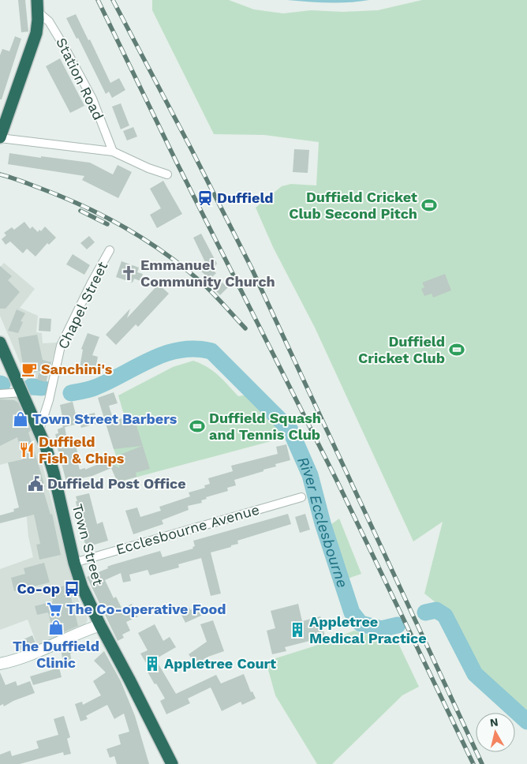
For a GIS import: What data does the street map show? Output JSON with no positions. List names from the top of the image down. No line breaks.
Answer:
{"streets":{"highway":["Town Street"],"street":["Station Road","Chapel Street","Ecclesbourne Avenue"]},"crossings":[["Chapel Street","Town Street"],["Ecclesbourne Avenue","Town Street"]],"water":["River Ecclesbourne"],"places":{"station":["Duffield"],"sports":["Duffield Cricket Club Second Pitch","Duffield Cricket Club","Duffield Squash and Tennis Club"],"church":["Emmanuel Community Church"],"cafe":["Sanchini's"],"shop":["Town Street Barbers","The Duffield Clinic"],"restaurant":["Duffield Fish & Chips"],"public building":["Duffield Post Office"],"bus stop":["Co-op"],"supermarket":["The Co-operative Food"],"building":["Appletree Medical Practice","Appletree Court"]},"north":"top"}
